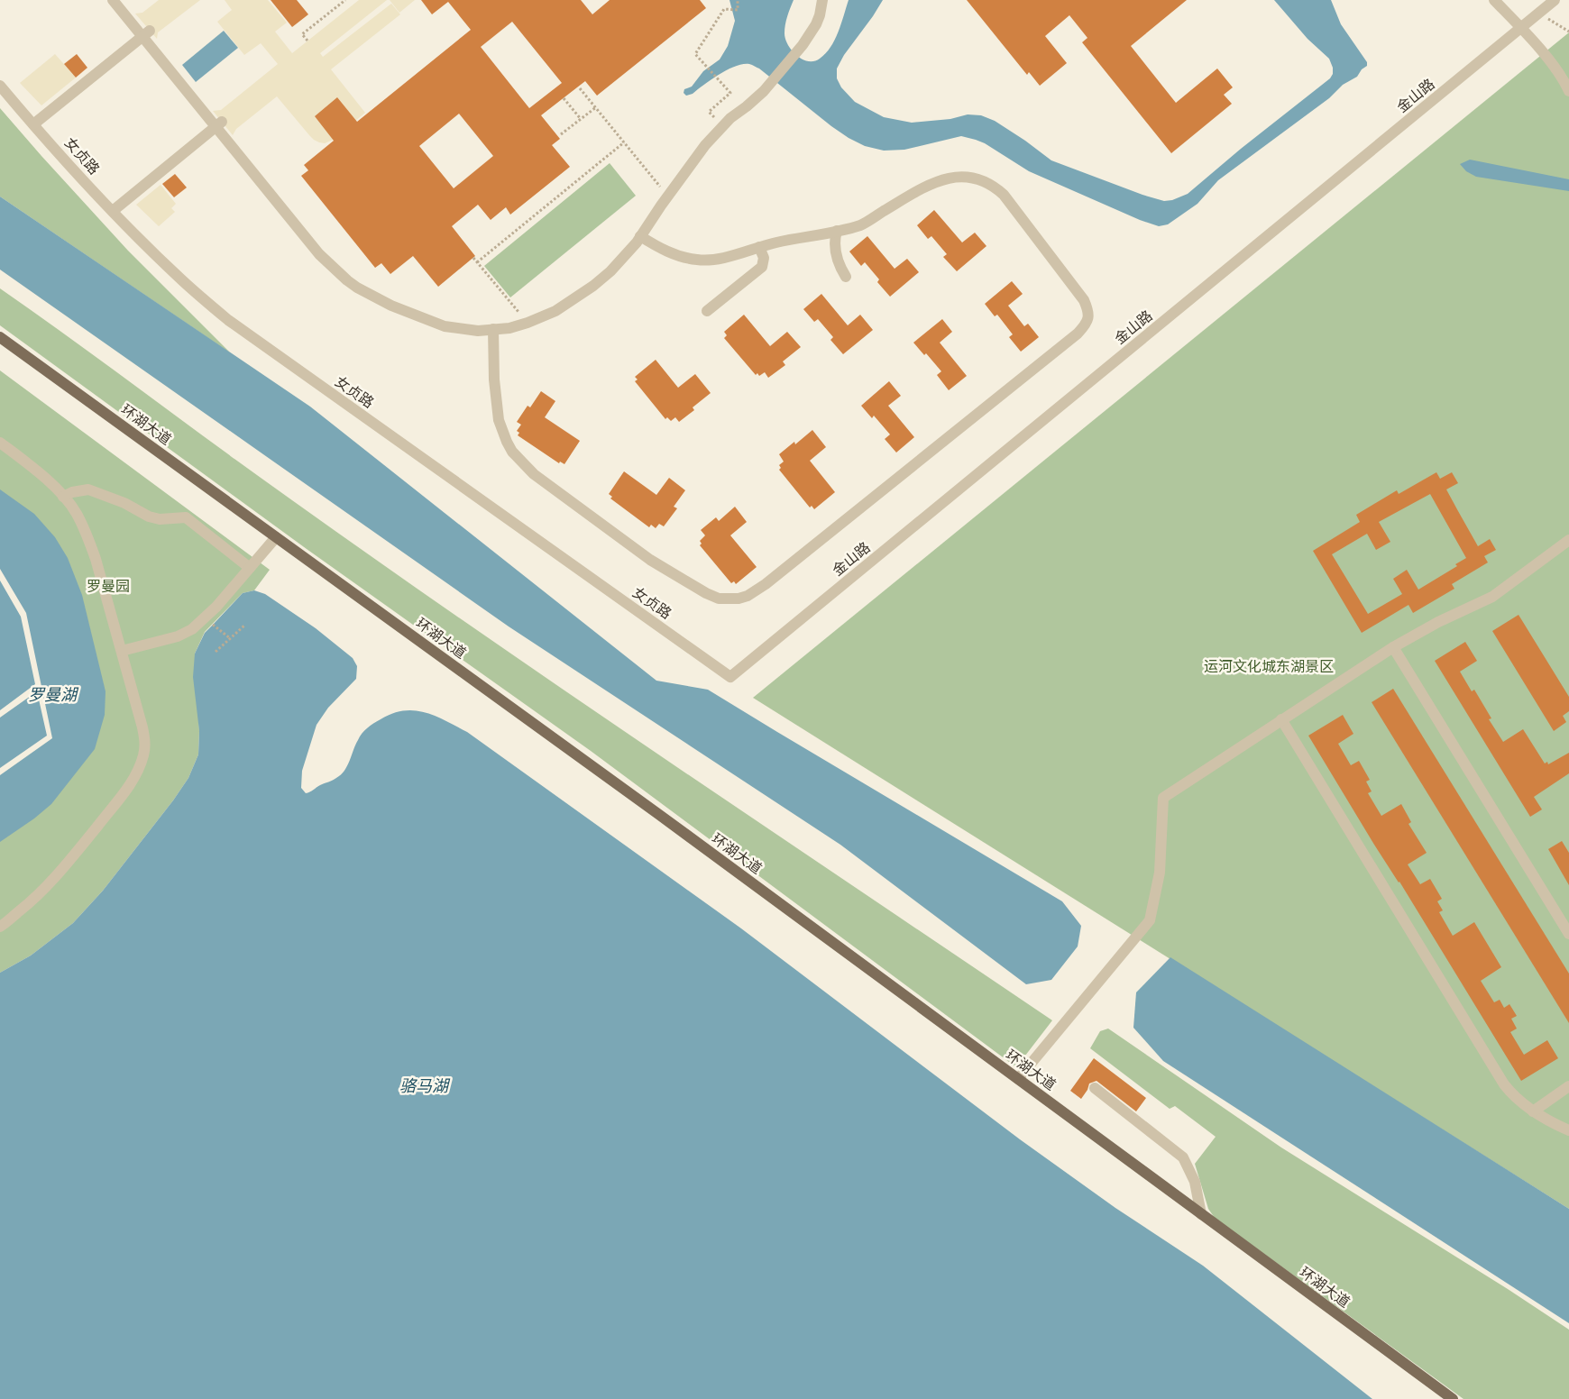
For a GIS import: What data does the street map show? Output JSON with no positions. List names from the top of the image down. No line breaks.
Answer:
{"streets":{"main road":["环湖大道"],"street":["金山路","女贞路"]},"crossings":[["金山路","女贞路"]],"water":["罗曼湖","骆马湖"],"parks":["罗曼园","运河文化城东湖景区"]}
